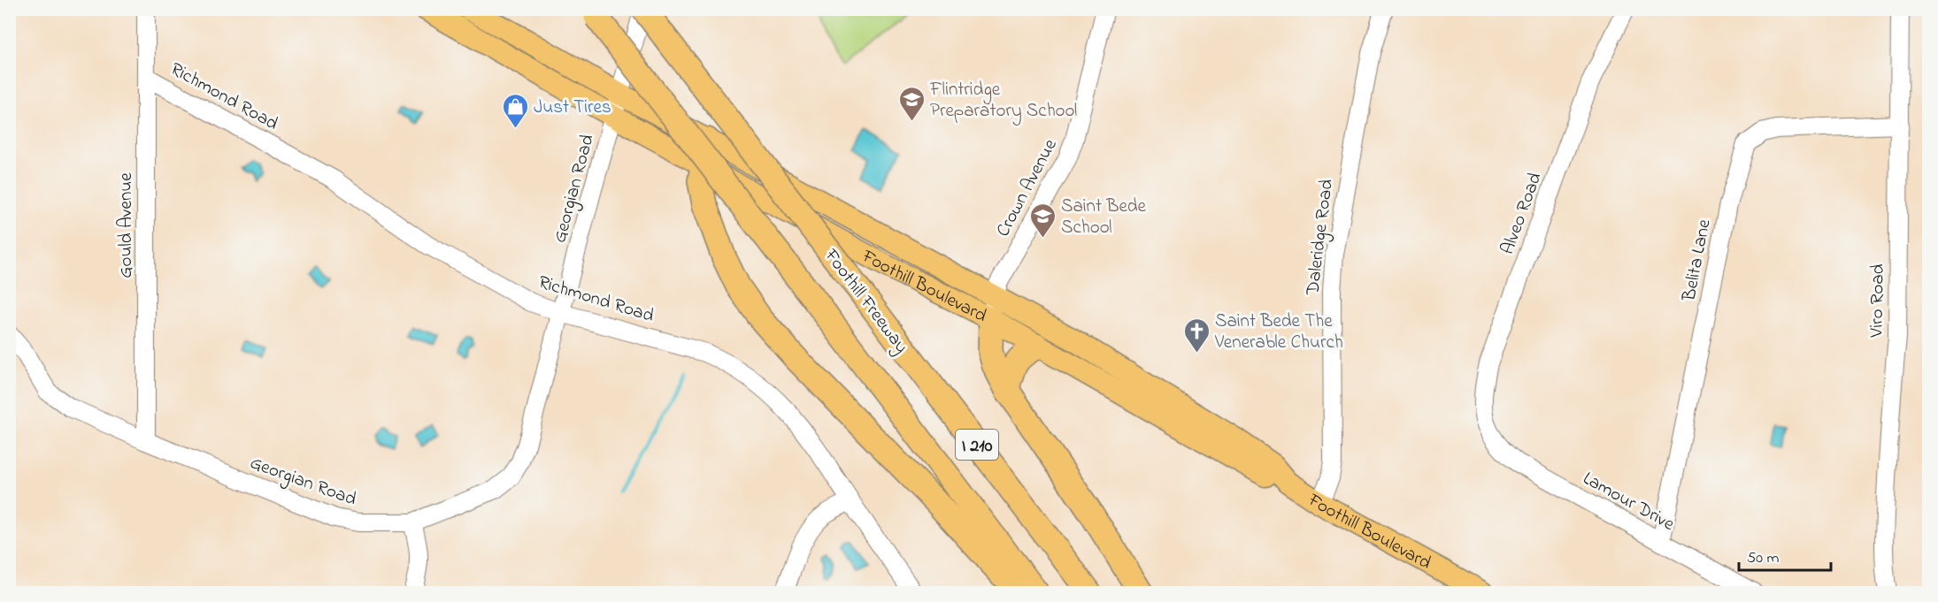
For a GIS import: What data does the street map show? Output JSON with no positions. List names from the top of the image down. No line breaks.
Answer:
{"streets":{"highway":["Foothill Freeway","I 210"],"main road":["Foothill Boulevard"],"street":["Richmond Road","Crown Avenue","Georgian Road","Alveo Road","Gould Avenue","Daleridge Road","Belita Lane","Viro Road","Lamour Drive"]},"crossings":[["Richmond Road","Georgian Road"],["Richmond Road","Gould Avenue"],["Crown Avenue","Foothill Boulevard"],["Georgian Road","Gould Avenue"],["Georgian Road","Foothill Boulevard"],["Georgian Road","Foothill Freeway"],["Alveo Road","Lamour Drive"],["Daleridge Road","Foothill Boulevard"],["Belita Lane","Viro Road"],["Belita Lane","Lamour Drive"]],"places":{"school or university":["Flintridge Preparatory School","Saint Bede School"],"shop":["Just Tires"],"church":["Saint Bede The Venerable Church"]},"scale_bar":"50 m"}
